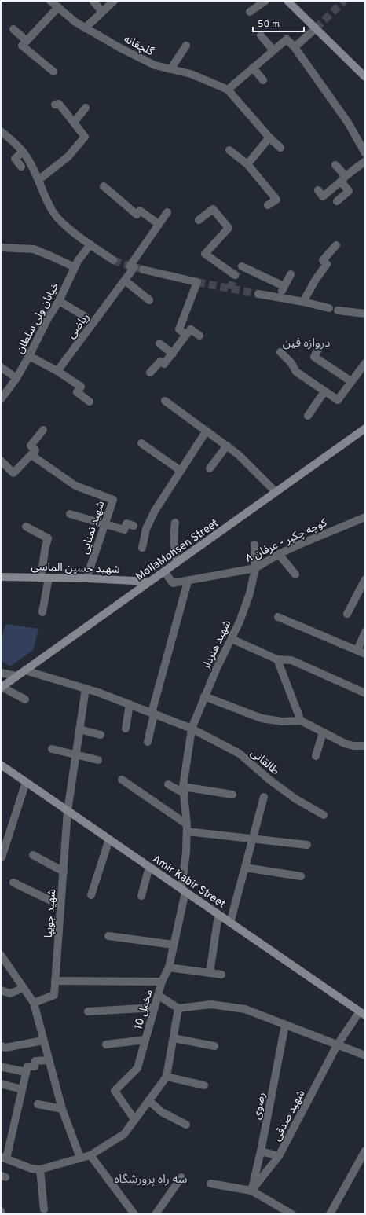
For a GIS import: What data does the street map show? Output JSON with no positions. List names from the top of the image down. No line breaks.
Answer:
{"streets":{"main road":["MollaMohsen Street","شهید حسین الماسی","Amir Kabir Street"],"street":["گلچقانه","خیابان ولی سلطان","ریاضی","شهید تمنایی","کوچه چکبر - عرفان ۸","شهید هنردار","طالقانی","شهید جویپا","مخمل 10","رضوی","شهید صدقی"]},"crossings":[["شهید تمنایی","شهید حسین الماسی"],["کوچه چکبر - عرفان ۸","MollaMohsen Street"],["کوچه چکبر - عرفان ۸","شهید هنردار"],["MollaMohsen Street","شهید حسین الماسی"],["MollaMohsen Street","طالقانی"],["شهید هنردار","طالقانی"],["شهید هنردار","مخمل 10"],["طالقانی","شهید جویپا"],["Amir Kabir Street","شهید جویپا"],["Amir Kabir Street","مخمل 10"],["Amir Kabir Street","شهید صدقی"],["رضوی","شهید صدقی"]],"districts":["دروازه فین","سه راه پرورشگاه"],"scale_bar":"50 m"}
